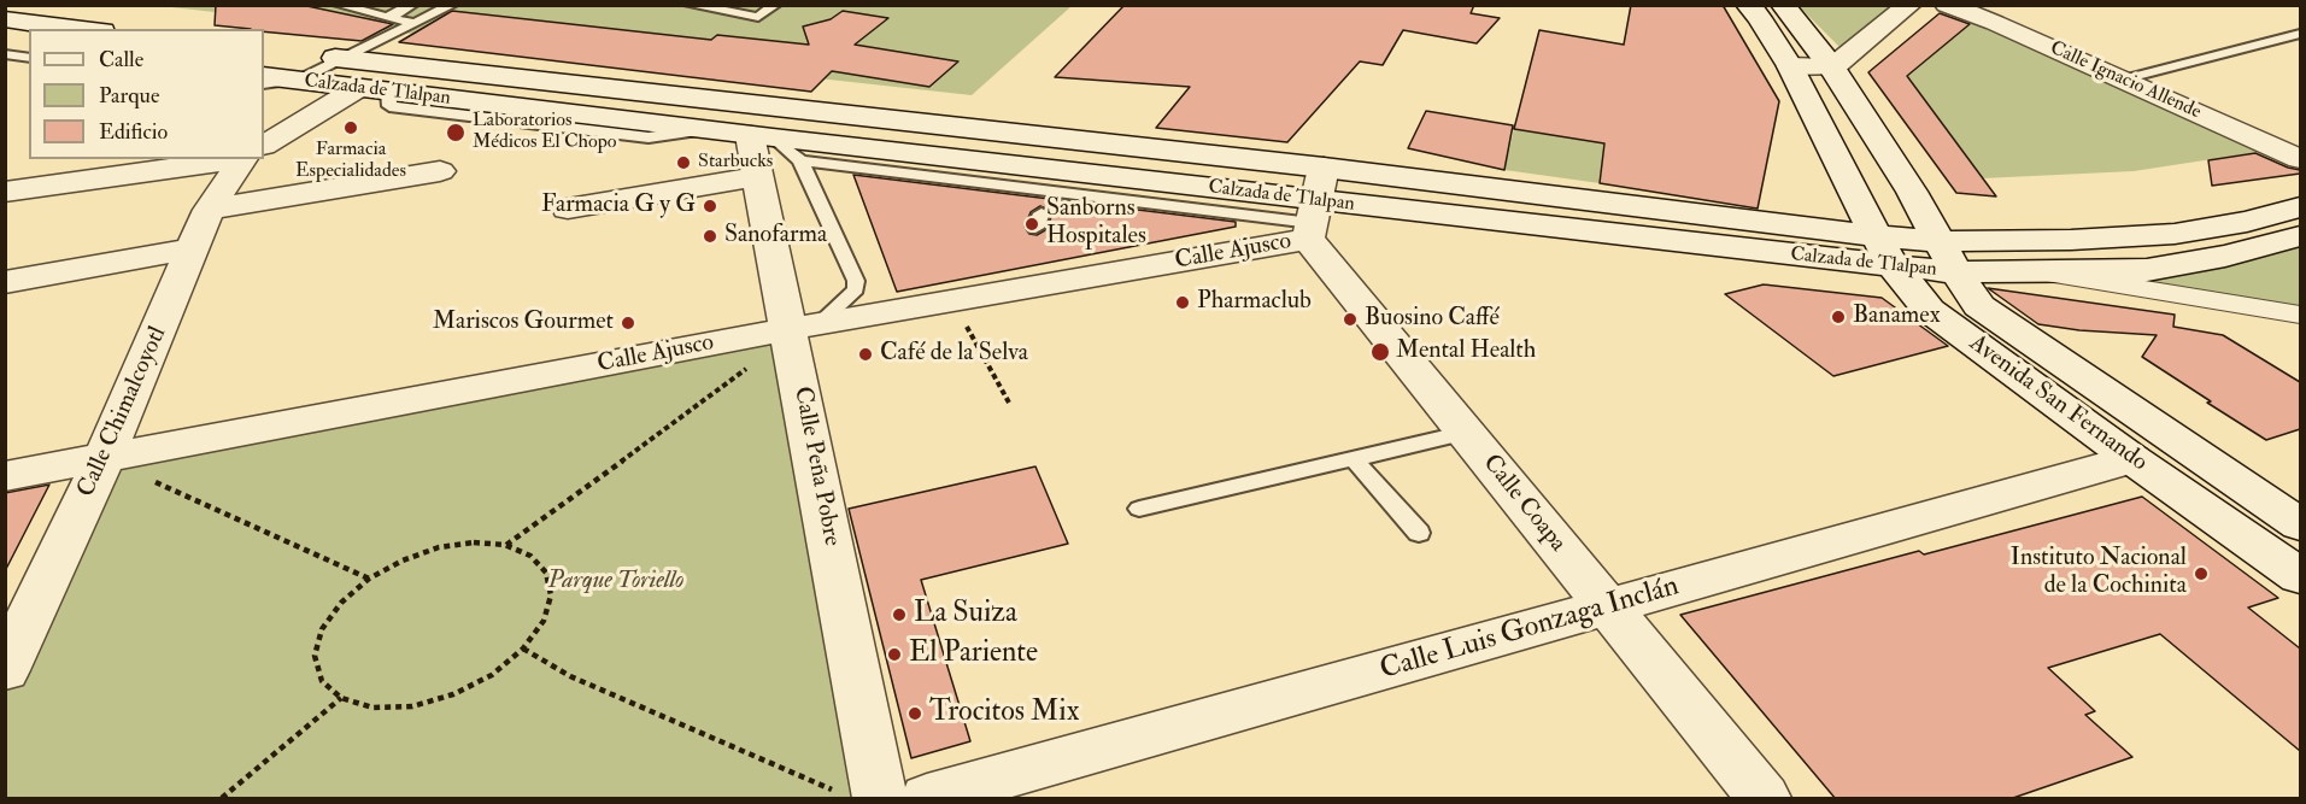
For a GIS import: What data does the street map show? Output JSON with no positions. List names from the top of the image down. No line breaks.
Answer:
{"streets":{"main road":["Calle Ignacio Allende","Calzada de Tlalpan","Calle Ajusco","Avenida San Fernando","Calle Chimalcoyotl","Calle Peña Pobre","Calle Coapa","Calle Luis Gonzaga Inclán"]},"crossings":[["Calzada de Tlalpan","Calle Ajusco"],["Calzada de Tlalpan","Avenida San Fernando"],["Calzada de Tlalpan","Calle Chimalcoyotl"],["Calzada de Tlalpan","Calle Peña Pobre"],["Calzada de Tlalpan","Calle Coapa"],["Calle Ajusco","Calle Chimalcoyotl"],["Calle Ajusco","Calle Peña Pobre"],["Calle Ajusco","Calle Coapa"],["Avenida San Fernando","Calle Luis Gonzaga Inclán"],["Calle Coapa","Calle Luis Gonzaga Inclán"]],"parks":["Parque Toriello"],"places":["Farmacia Especialidades","Laboratorios Médicos El Chopo","Starbucks","Farmacia G y G","Sanborns Hospitales","Sanofarma","Pharmaclub","Banamex","Buosino Caffé","Mariscos Gourmet","Mental Health","Café de la Selva","Instituto Nacional de la Cochinita","La Suiza","El Pariente","Trocitos Mix"],"legend":["Calle","Parque","Edificio"]}
